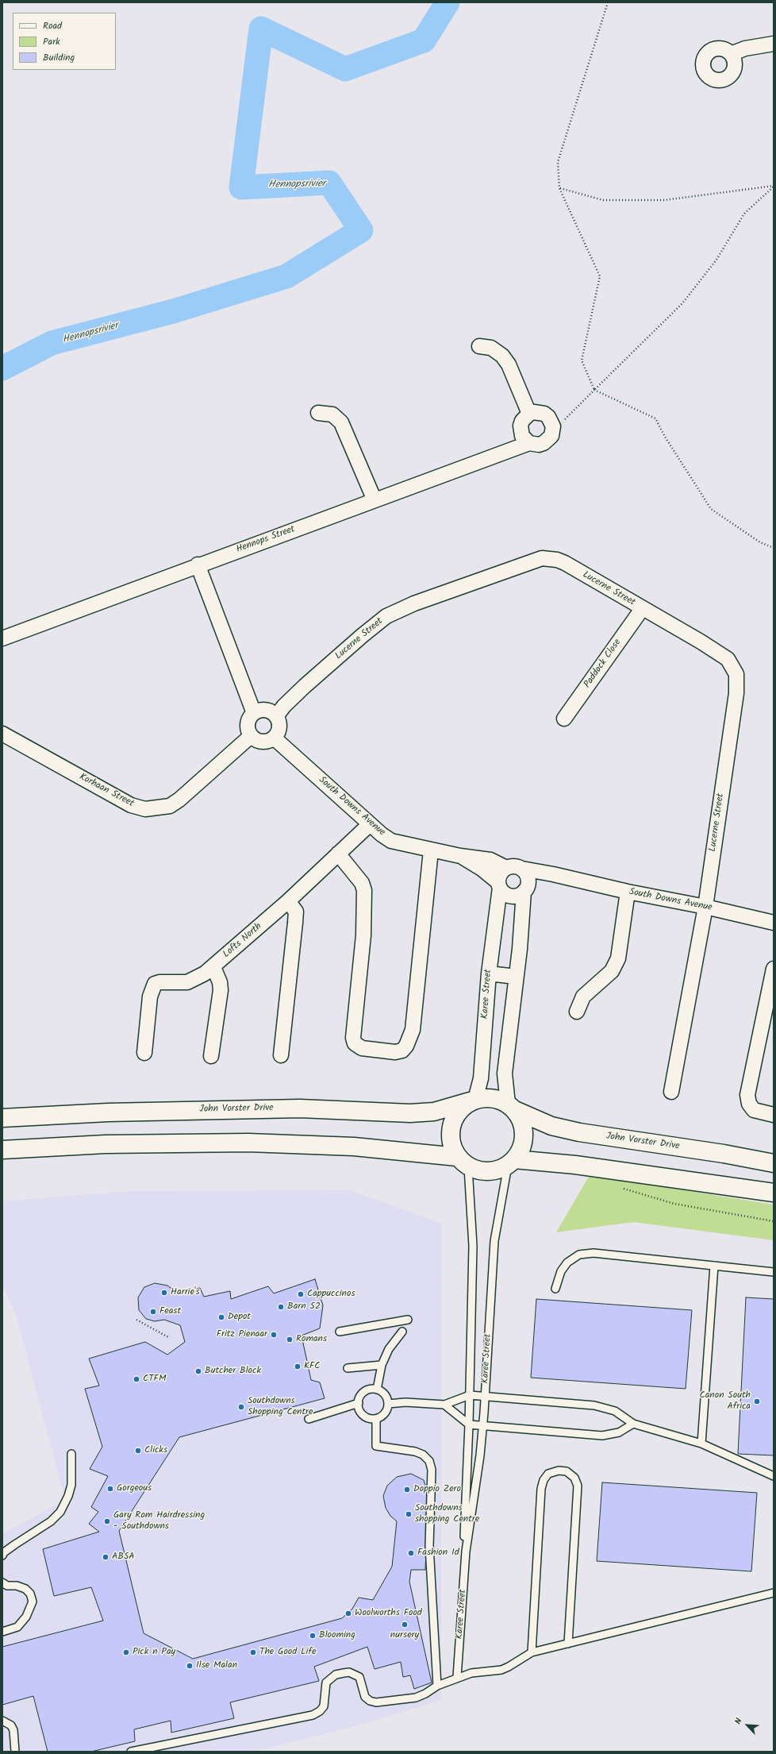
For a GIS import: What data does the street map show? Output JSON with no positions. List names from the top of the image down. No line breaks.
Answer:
{"streets":{"street":["Hennops Street","Lucerne Street","Paddock Close","Korhaan Street","South Downs Avenue","Lofts North","Karee Street","John Vorster Drive"]},"crossings":[["Lucerne Street","Paddock Close"],["Lucerne Street","Korhaan Street"],["Lucerne Street","South Downs Avenue"],["Korhaan Street","South Downs Avenue"],["South Downs Avenue","Lofts North"],["South Downs Avenue","Karee Street"],["Karee Street","John Vorster Drive"]],"water":["Hennopsrivier"],"places":["Harrie's","Cappuccinos","Barn 52","Feast","Depot","Fritz Pienaar","Romans","KFC","Butcher Block","CTFM","Canon South Africa","Southdowns Shopping Centre","Clicks","Gorgeous","Doppio Zero","Southdowns shopping Centre","Gary Rom Hairdressing - Southdowns","Fashion Id","ABSA","Woolworths Food","nursery","Blooming","Pick n Pay","The Good Life","Ilse Malan"],"legend":["Road","Park","Building"],"north":"top left"}
